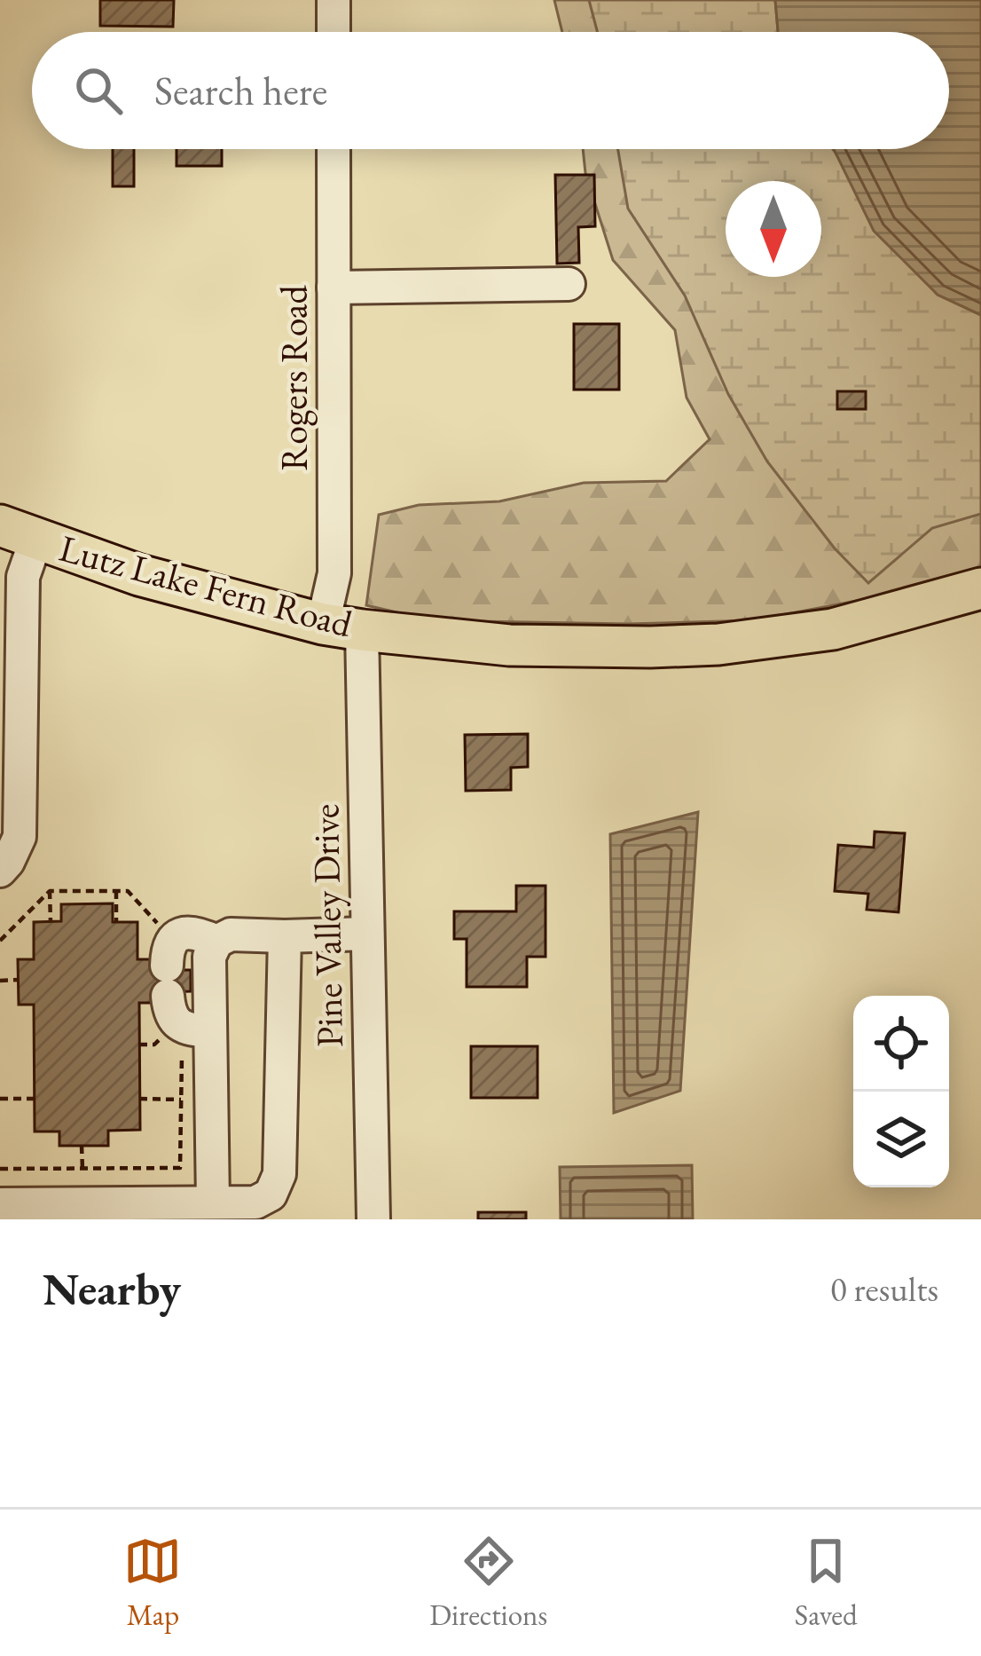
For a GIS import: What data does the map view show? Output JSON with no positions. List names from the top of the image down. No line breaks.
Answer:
{"streets":{"main road":["Lutz Lake Fern Road"],"street":["Rogers Road","Pine Valley Drive"]},"crossings":[["Rogers Road","Lutz Lake Fern Road"],["Rogers Road","Pine Valley Drive"],["Lutz Lake Fern Road","Pine Valley Drive"]],"north":"bottom","page":{"search":"Search here","heading":["Nearby","0 results"],"nav":["Map","Directions","Saved"]}}
